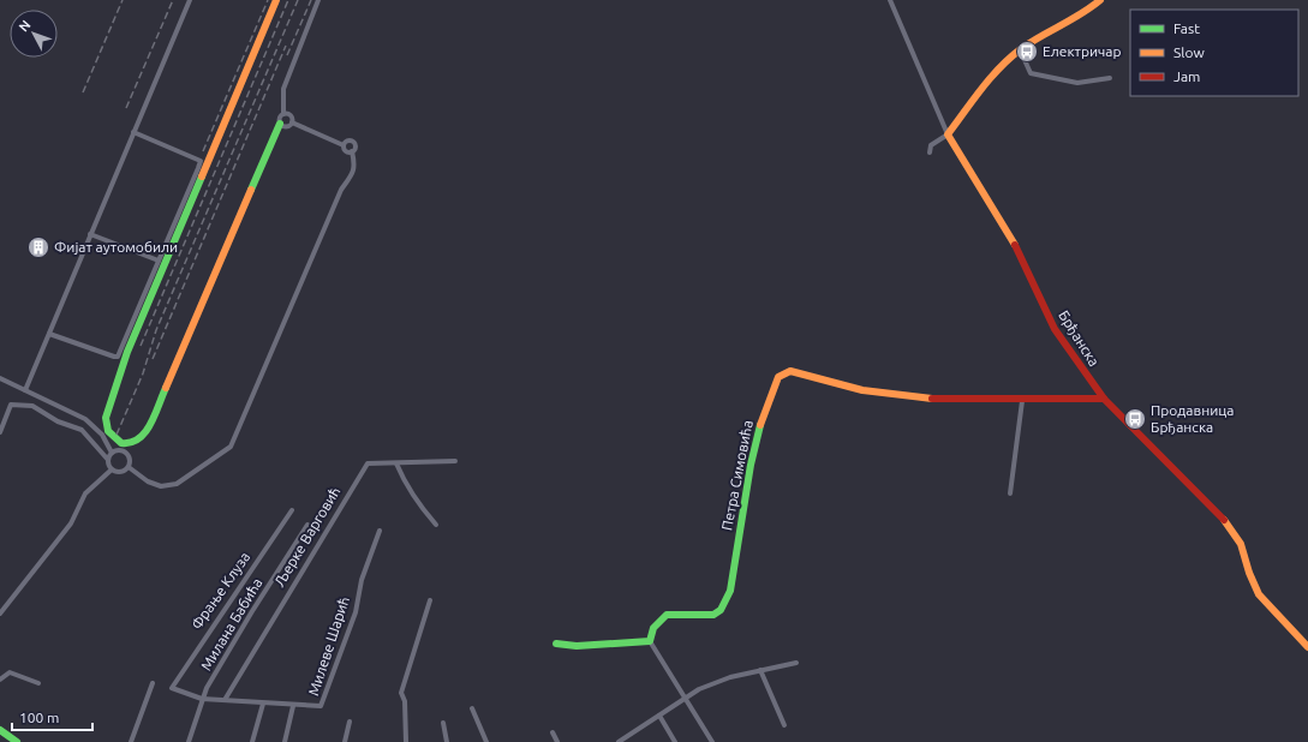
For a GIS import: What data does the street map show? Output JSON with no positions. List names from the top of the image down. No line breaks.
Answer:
{"streets":{"street":["Брђанска","Петра Симовића","Љерке Варговић","Фрање Клуза","Милана Бабића","Милеве Шарић"]},"crossings":[["Брђанска","Петра Симовића"],["Љерке Варговић","Милеве Шарић"],["Фрање Клуза","Милеве Шарић"],["Милана Бабића","Милеве Шарић"]],"places":{"bus stop":["Електричар","Продавница Брђанска"],"building":["Фијат аутомобили"]},"legend":["Fast","Slow","Jam"],"scale_bar":"100 m","north":"top left"}
